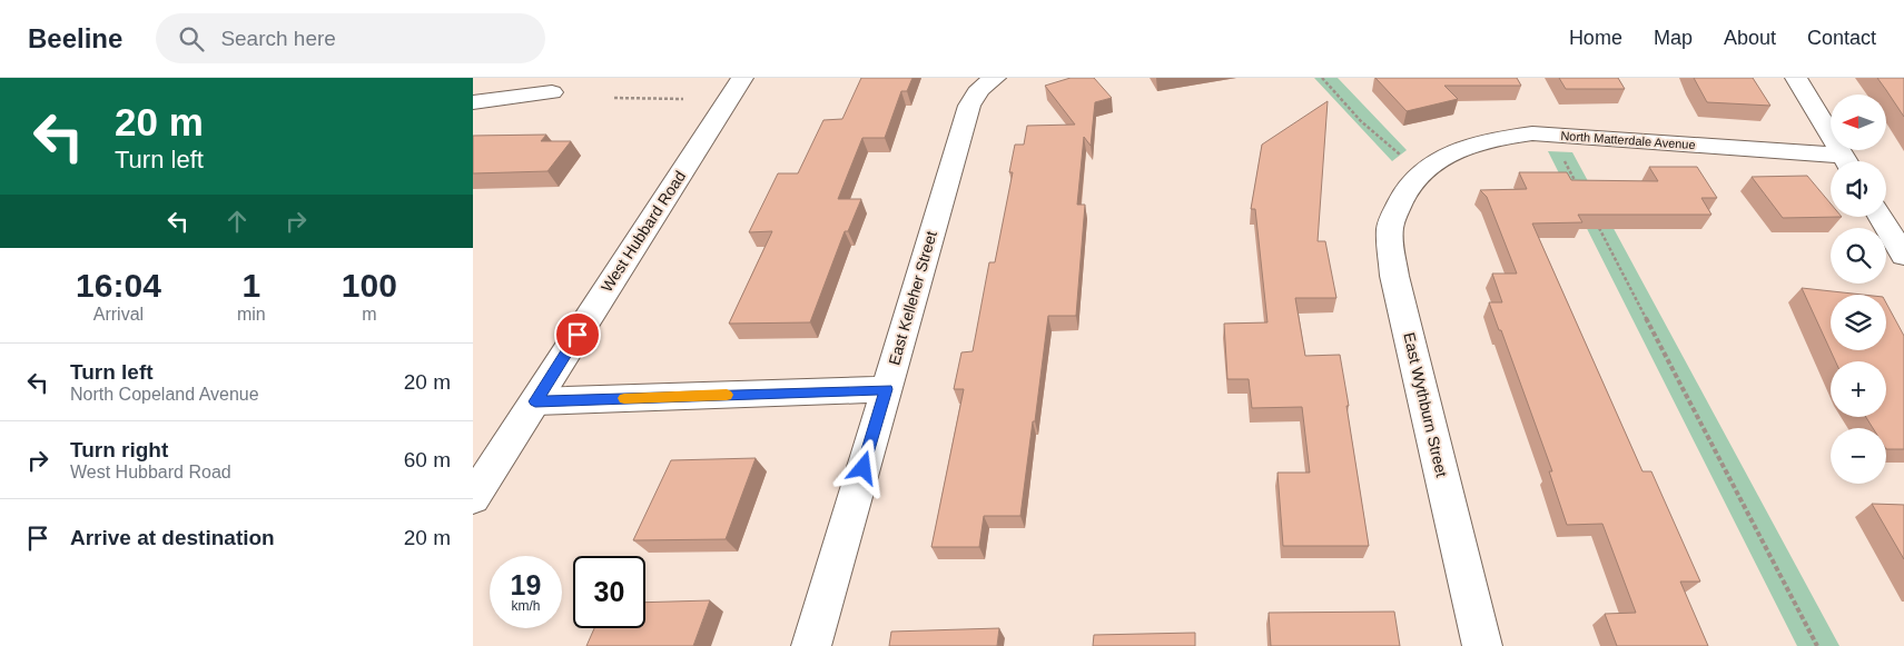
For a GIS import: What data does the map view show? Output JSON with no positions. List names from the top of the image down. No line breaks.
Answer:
{"streets":{"street":["North Matterdale Avenue","West Hubbard Road","East Kelleher Street","East Wythburn Street"]},"crossings":[["North Matterdale Avenue","East Wythburn Street"]],"north":"left","page":{"header":"Beeline","search":"Search here","nav":["Home","Map","About","Contact"],"turn":["20 m","Turn left"],"map_buttons":["+","−"],"eta":["16:04","Arrival","1","min","100","m"],"list":[{"name":"Turn left","note":"North Copeland Avenue","value":"20 m"},{"name":"Turn right","note":"West Hubbard Road","value":"60 m"},{"name":"Arrive at destination","value":"20 m"}],"speed":"19 km/h","limit":"30"}}
